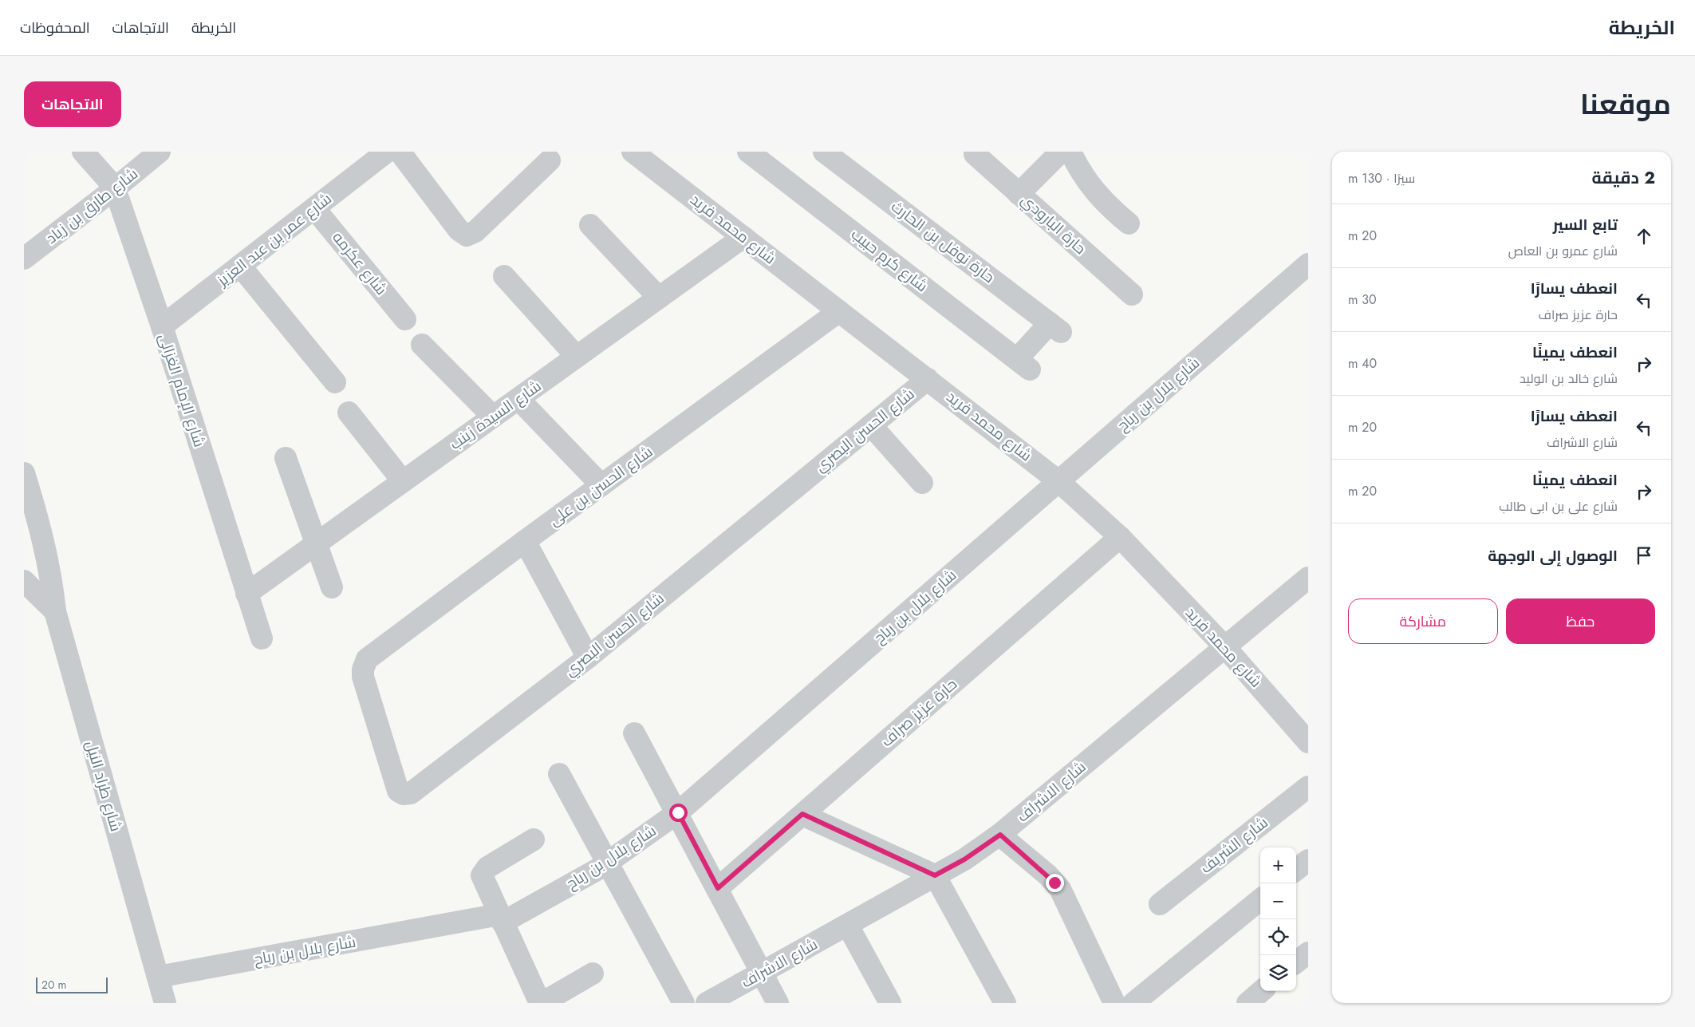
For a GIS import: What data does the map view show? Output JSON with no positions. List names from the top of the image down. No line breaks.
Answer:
{"streets":{"street":["شارع طارق بن زياد","حارة البارودي","شارع محمد فريد","شارع عمر بن عبد العزيز","حارة نوفل بن الحارث","شارع كرم حبيب","شارع عكرمه","شارع الإمام الغزالى","شارع بلال بن رباح","شارع السيدة زينب","شارع الحسن البصري","شارع الحسن بن على","حارة عزيز صراف","شارع طراد النيل","شارع الاشراف","شارع الشريف"]},"crossings":[["شارع طارق بن زياد","شارع الإمام الغزالى"],["شارع محمد فريد","شارع بلال بن رباح"],["شارع محمد فريد","شارع السيدة زينب"],["شارع محمد فريد","شارع الحسن البصري"],["شارع محمد فريد","شارع الحسن بن على"],["شارع محمد فريد","حارة عزيز صراف"],["شارع محمد فريد","شارع الاشراف"],["شارع عمر بن عبد العزيز","شارع عكرمه"],["شارع عمر بن عبد العزيز","شارع الإمام الغزالى"],["حارة نوفل بن الحارث","شارع كرم حبيب"],["شارع الإمام الغزالى","شارع السيدة زينب"],["شارع بلال بن رباح","شارع طراد النيل"],["شارع الحسن البصري","شارع الحسن بن على"]],"scale_bar":"20 m","page":{"header":"الخريطة","nav":["الخريطة","الاتجاهات","المحفوظات"],"title":"موقعنا","buttons":["الاتجاهات",["حفظ","مشاركة"]],"heading":["2 دقيقة","سيرًا · 130 m"],"list":[["تابع السير","شارع عمرو بن العاص","20 m"],["انعطف يسارًا","حارة عزيز صراف","30 m"],["انعطف يمينًا","شارع خالد بن الوليد","40 m"],["انعطف يسارًا","شارع الاشراف","20 m"],["انعطف يمينًا","شارع على بن ابى طالب","20 m"],"الوصول إلى الوجهة"],"map_buttons":["+","−"],"scale":"20 m"}}
